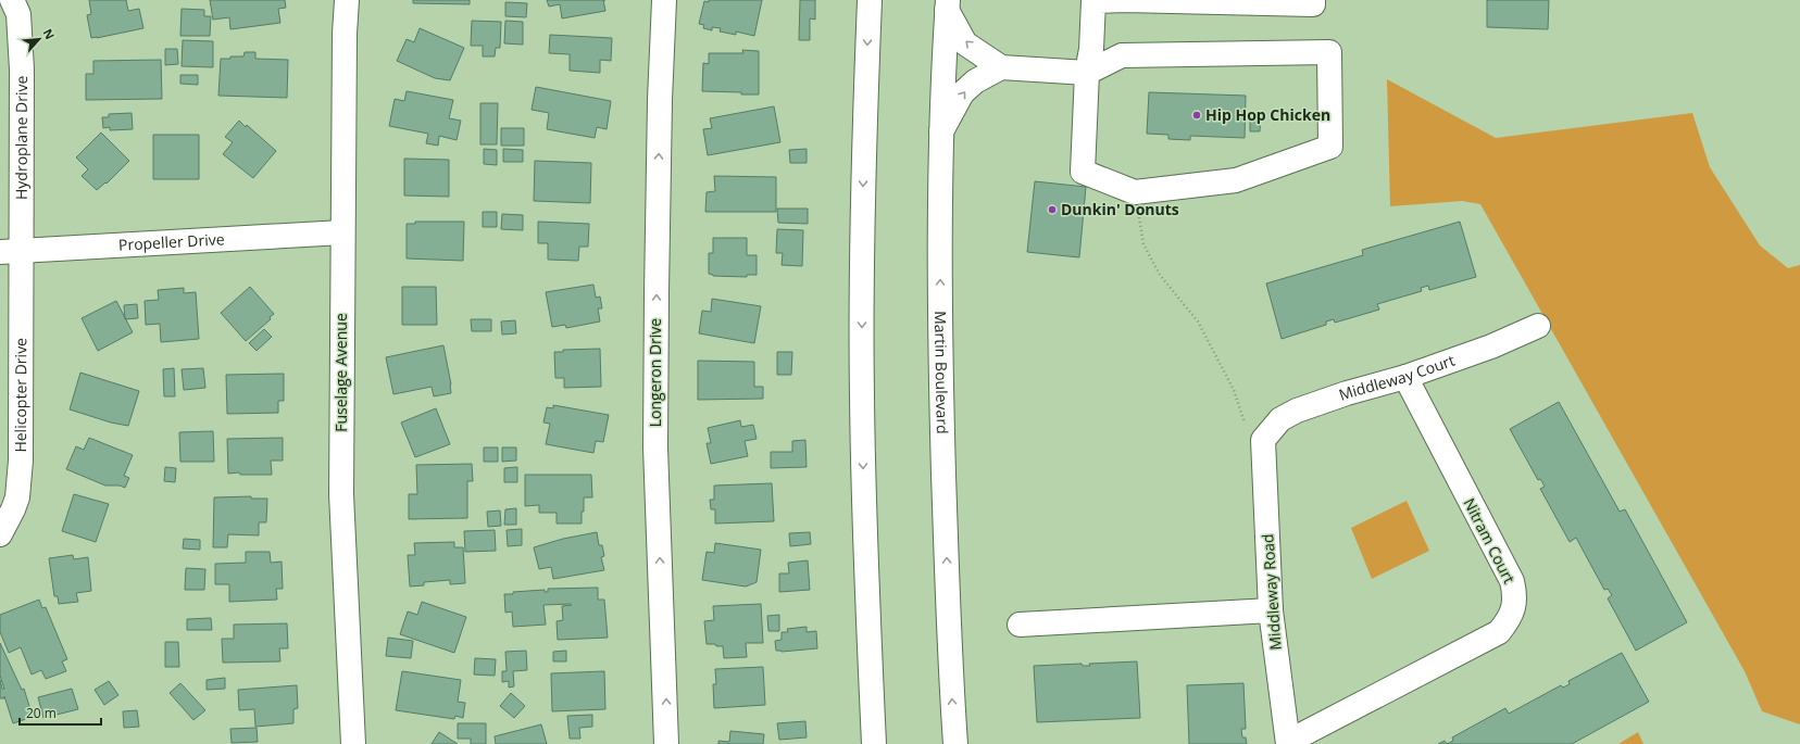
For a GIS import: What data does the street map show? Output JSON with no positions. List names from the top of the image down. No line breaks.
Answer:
{"streets":{"street":["Hydroplane Drive","Propeller Drive","Fuselage Avenue","Longeron Drive","Martin Boulevard","Middleway Court","Helicopter Drive","Nitram Court","Middleway Road"]},"crossings":[["Hydroplane Drive","Propeller Drive"],["Hydroplane Drive","Helicopter Drive"],["Propeller Drive","Fuselage Avenue"],["Propeller Drive","Helicopter Drive"],["Middleway Court","Nitram Court"],["Middleway Court","Middleway Road"],["Nitram Court","Middleway Road"]],"places":["Hip Hop Chicken","Dunkin' Donuts"],"scale_bar":"20 m","north":"top right"}
